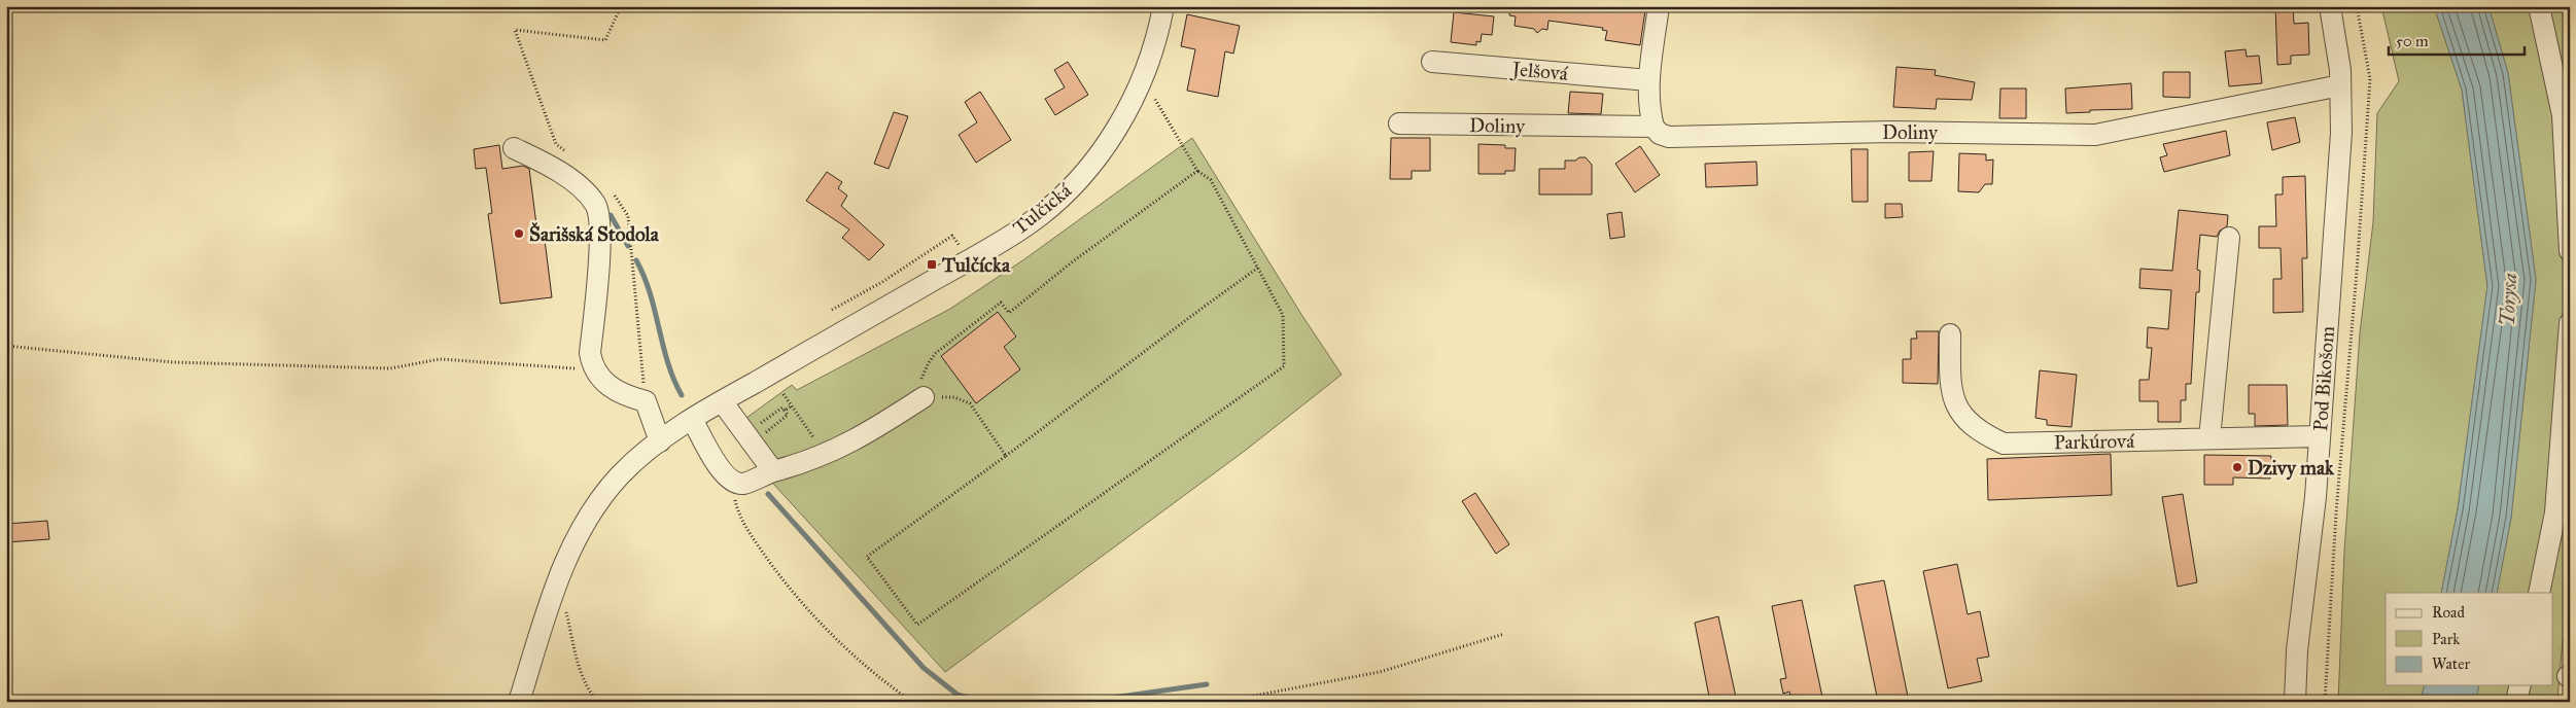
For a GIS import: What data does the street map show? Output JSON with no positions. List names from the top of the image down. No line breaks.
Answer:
{"streets":{"street":["Jelšová","Doliny","Tulčická","Pod Bikošom","Parkúrová"]},"crossings":[["Doliny","Pod Bikošom"],["Pod Bikošom","Parkúrová"]],"water":["Torysa"],"places":{"other":["Šarišská Stodola","Dzivy mak"],"transit":["Tulčícka"]},"legend":["Road","Park","Water"],"scale_bar":"50 m"}
